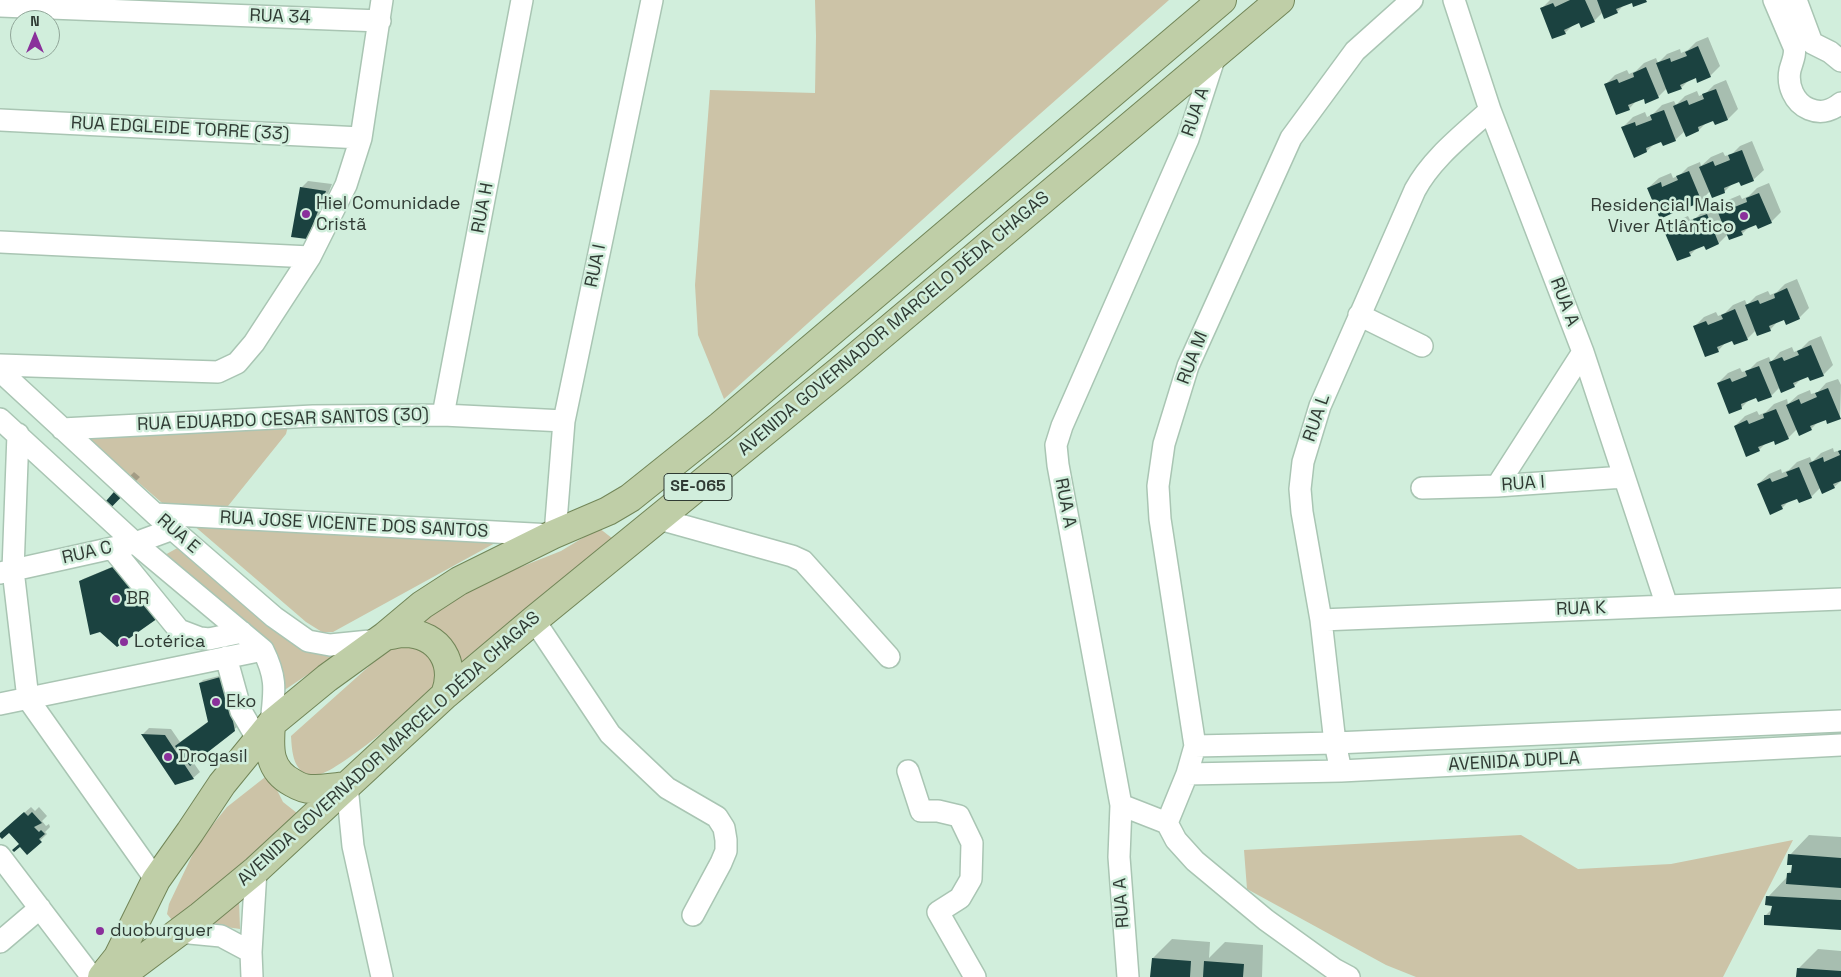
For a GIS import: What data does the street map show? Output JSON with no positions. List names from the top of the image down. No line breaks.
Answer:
{"streets":{"main road":["AVENIDA GOVERNADOR MARCELO DÉDA CHAGAS","SE-065"],"street":["RUA 34","RUA A","RUA EDGLEIDE TORRE (33)","RUA H","RUA I","RUA M","RUA L","RUA EDUARDO CESAR SANTOS (30)","RUA JOSE VICENTE DOS SANTOS","RUA E","RUA C","RUA K","AVENIDA DUPLA"]},"crossings":[["RUA A","RUA I"],["RUA A","AVENIDA GOVERNADOR MARCELO DÉDA CHAGAS"],["RUA A","RUA L"],["RUA A","RUA K"],["RUA H","RUA EDUARDO CESAR SANTOS (30)"],["RUA I","AVENIDA GOVERNADOR MARCELO DÉDA CHAGAS"],["RUA I","RUA EDUARDO CESAR SANTOS (30)"],["RUA I","RUA JOSE VICENTE DOS SANTOS"],["AVENIDA GOVERNADOR MARCELO DÉDA CHAGAS","RUA JOSE VICENTE DOS SANTOS"],["AVENIDA GOVERNADOR MARCELO DÉDA CHAGAS","RUA E"],["RUA M","AVENIDA DUPLA"],["RUA L","RUA K"],["RUA L","AVENIDA DUPLA"],["RUA EDUARDO CESAR SANTOS (30)","RUA E"],["RUA JOSE VICENTE DOS SANTOS","RUA E"],["RUA E","RUA C"]],"places":["Hiel Comunidade Cristã","Residencial Mais Viver Atlântico","BR","Lotérica","Eko","Drogasil","duoburguer"],"north":"top"}
